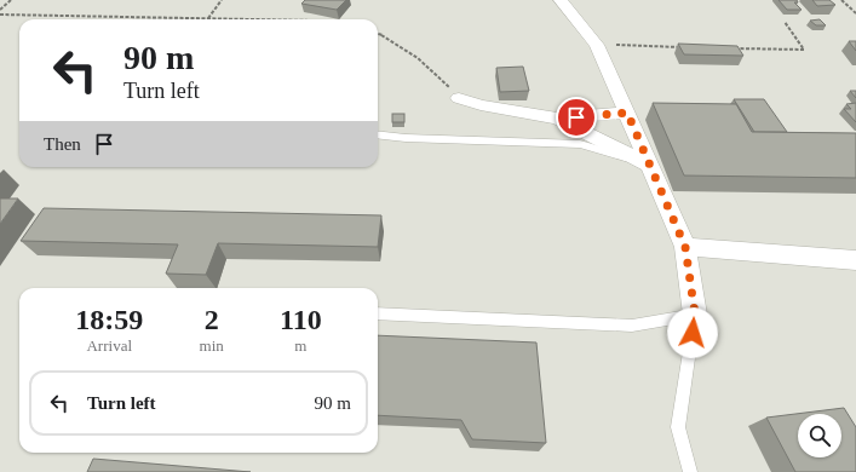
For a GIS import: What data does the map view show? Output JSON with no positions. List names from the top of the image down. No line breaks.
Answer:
{"page":{"turn":["90 m","Turn left"],"then":"Then","eta":["18:59","Arrival","2","min","110","m"],"list":[{"name":"Turn left","value":"90 m"}]}}
